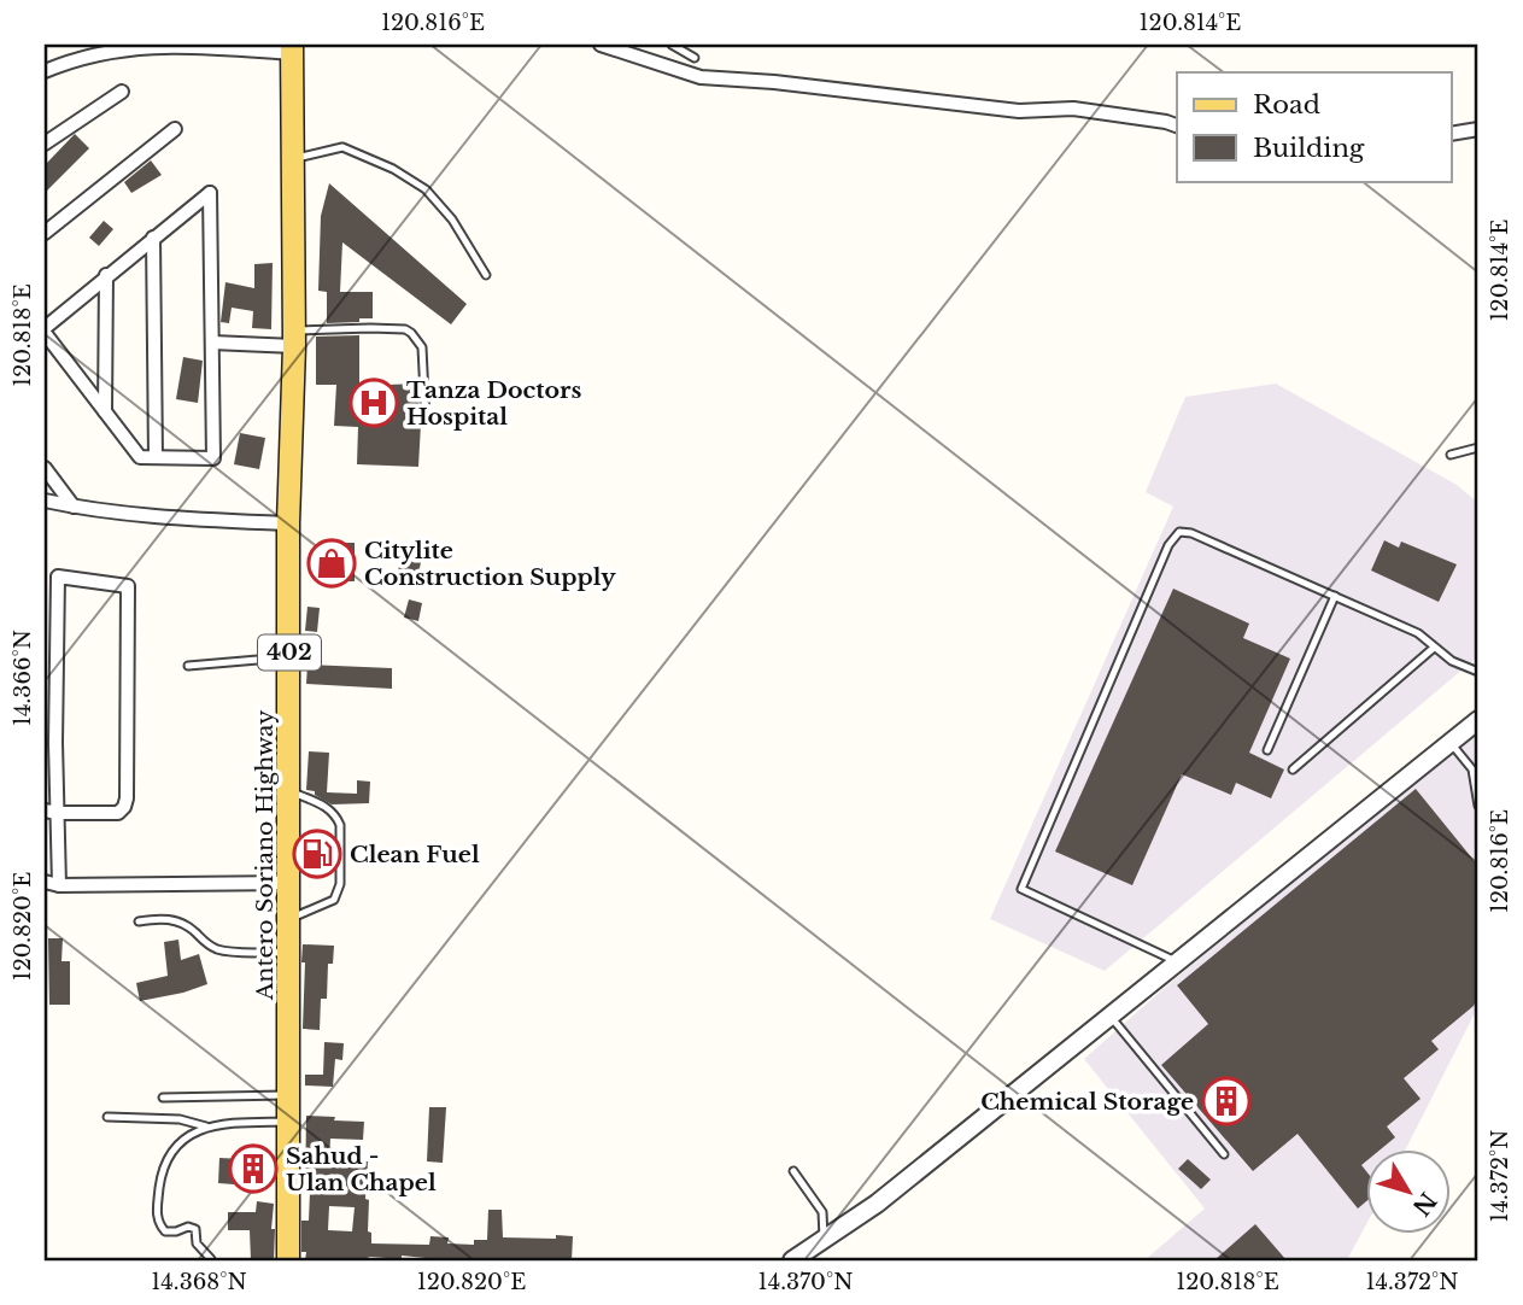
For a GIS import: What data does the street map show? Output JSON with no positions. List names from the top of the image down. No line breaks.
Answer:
{"streets":{"main road":["402","Antero Soriano Highway"]},"places":{"hospital":["Tanza Doctors Hospital"],"shop":["Citylite Construction Supply"],"fuel station":["Clean Fuel"],"building":["Chemical Storage","Sahud - Ulan Chapel"]},"legend":["Road","Building"],"north":"bottom right","coordinates":["120.816°E","120.814°E","120.818°E","14.366°N","120.820°E","14.372°N","14.368°N","14.370°N"]}
